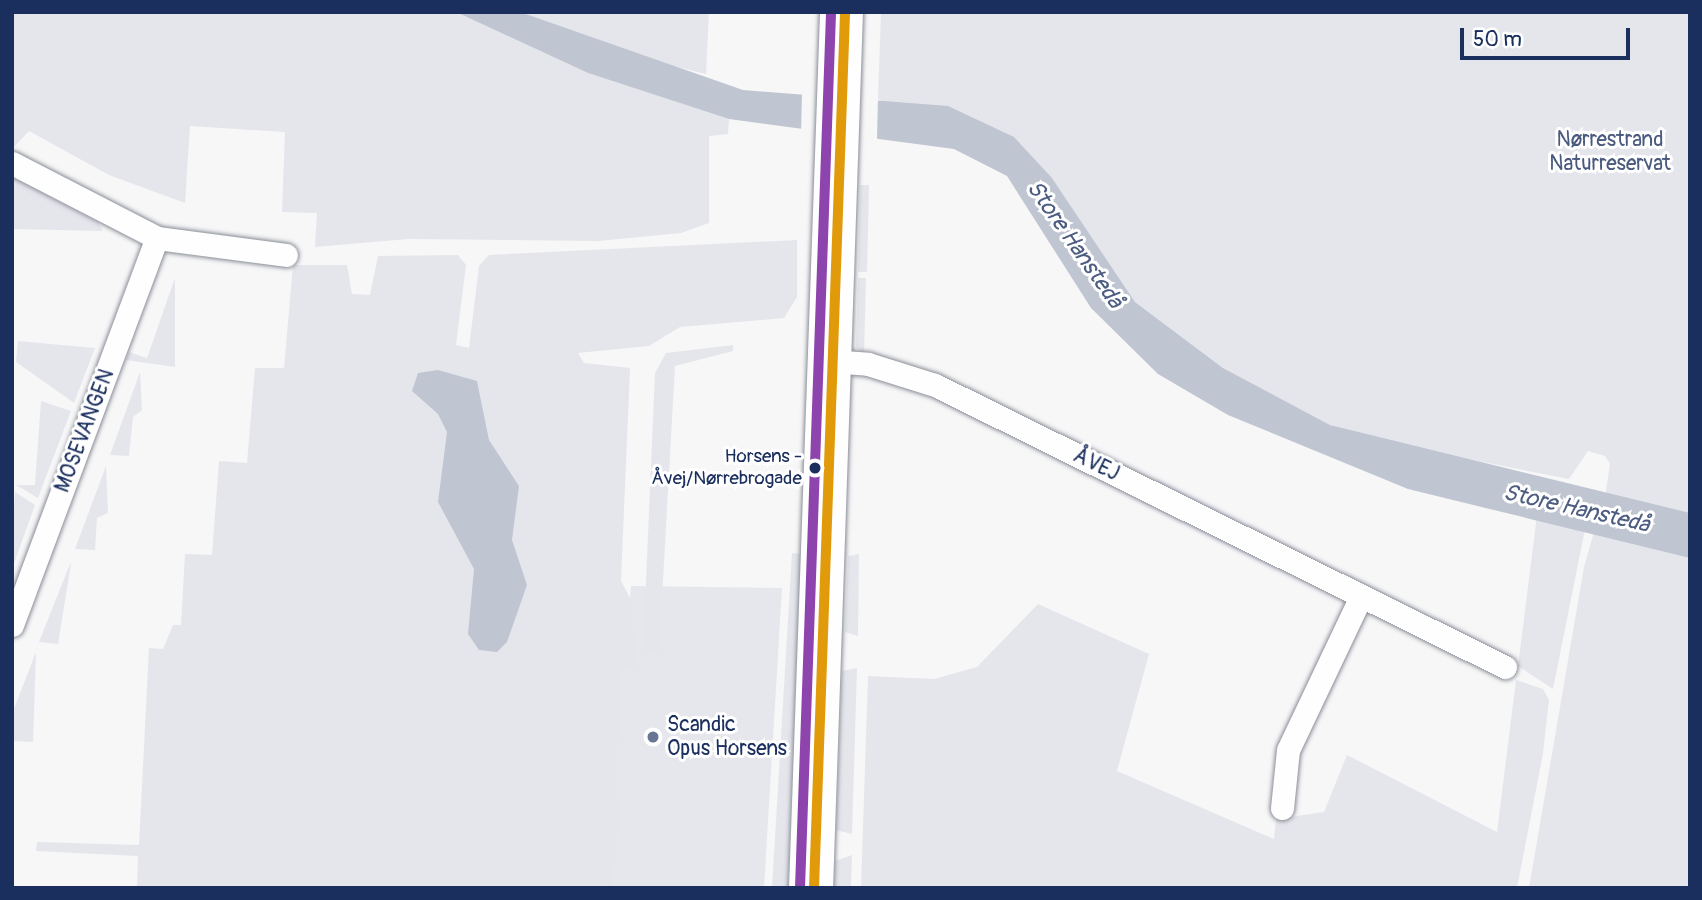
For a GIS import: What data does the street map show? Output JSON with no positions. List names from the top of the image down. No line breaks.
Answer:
{"streets":{"street":["MOSEVANGEN","ÅVEJ"]},"water":["Store Hanstedå"],"parks":["Nørrestrand Naturreservat"],"places":["Horsens - Åvej/Nørrebrogade","Scandic Opus Horsens"],"scale_bar":"50 m"}
